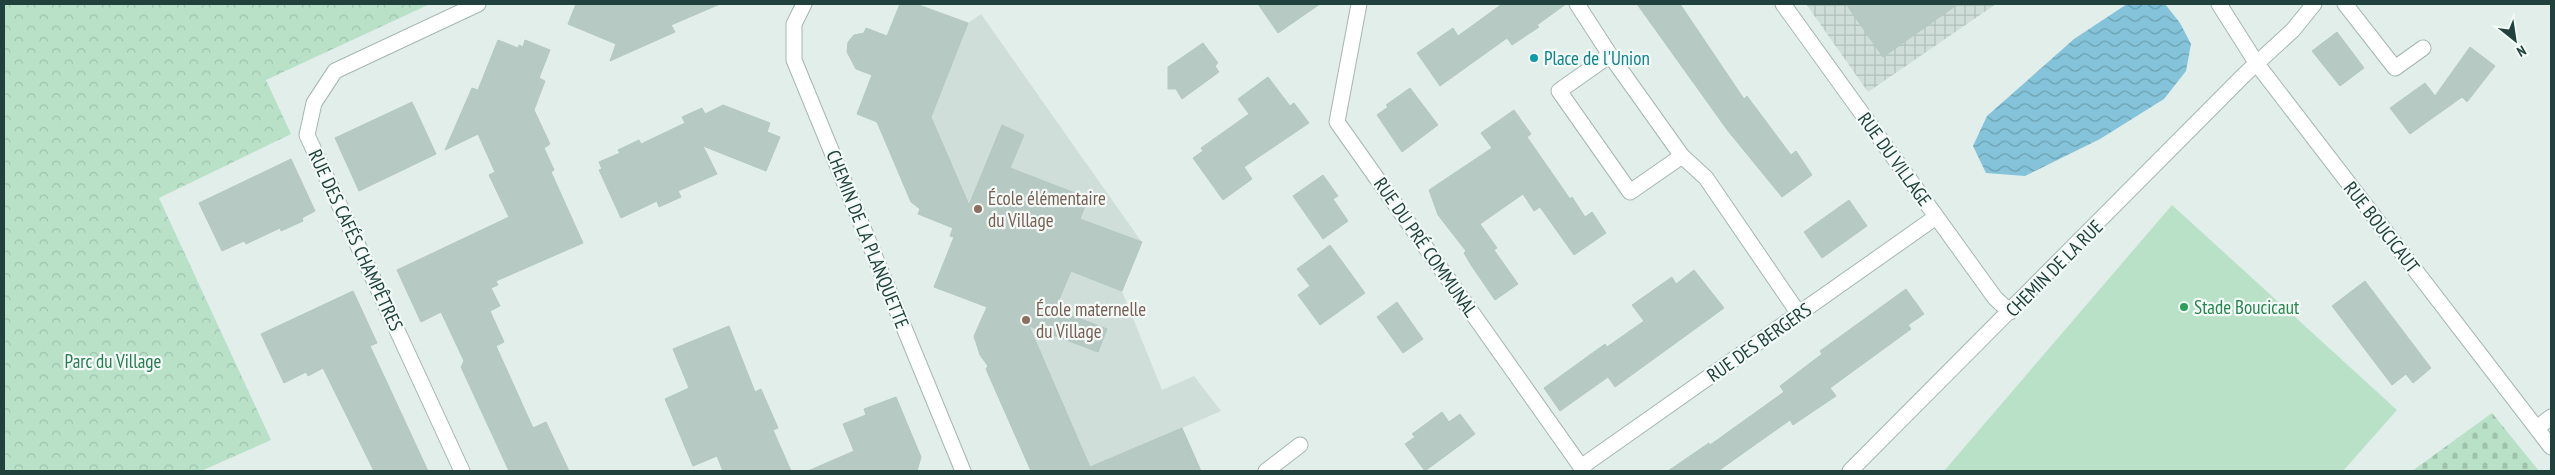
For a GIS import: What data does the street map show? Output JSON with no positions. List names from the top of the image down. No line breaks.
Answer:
{"streets":{"street":["RUE DU VILLAGE","RUE BOUCICAUT","CHEMIN DE LA PLANQUETTE","RUE DES CAFÉS CHAMPÊTRES","RUE DU PRÉ COMMUNAL","CHEMIN DE LA RUE","RUE DES BERGERS"]},"crossings":[["RUE DU VILLAGE","CHEMIN DE LA RUE"],["RUE DU VILLAGE","RUE DES BERGERS"],["RUE BOUCICAUT","CHEMIN DE LA RUE"],["RUE DU PRÉ COMMUNAL","RUE DES BERGERS"]],"parks":["Parc du Village"],"places":["Place de l'Union","École élémentaire du Village","Stade Boucicaut","École maternelle du Village"],"north":"bottom right"}
